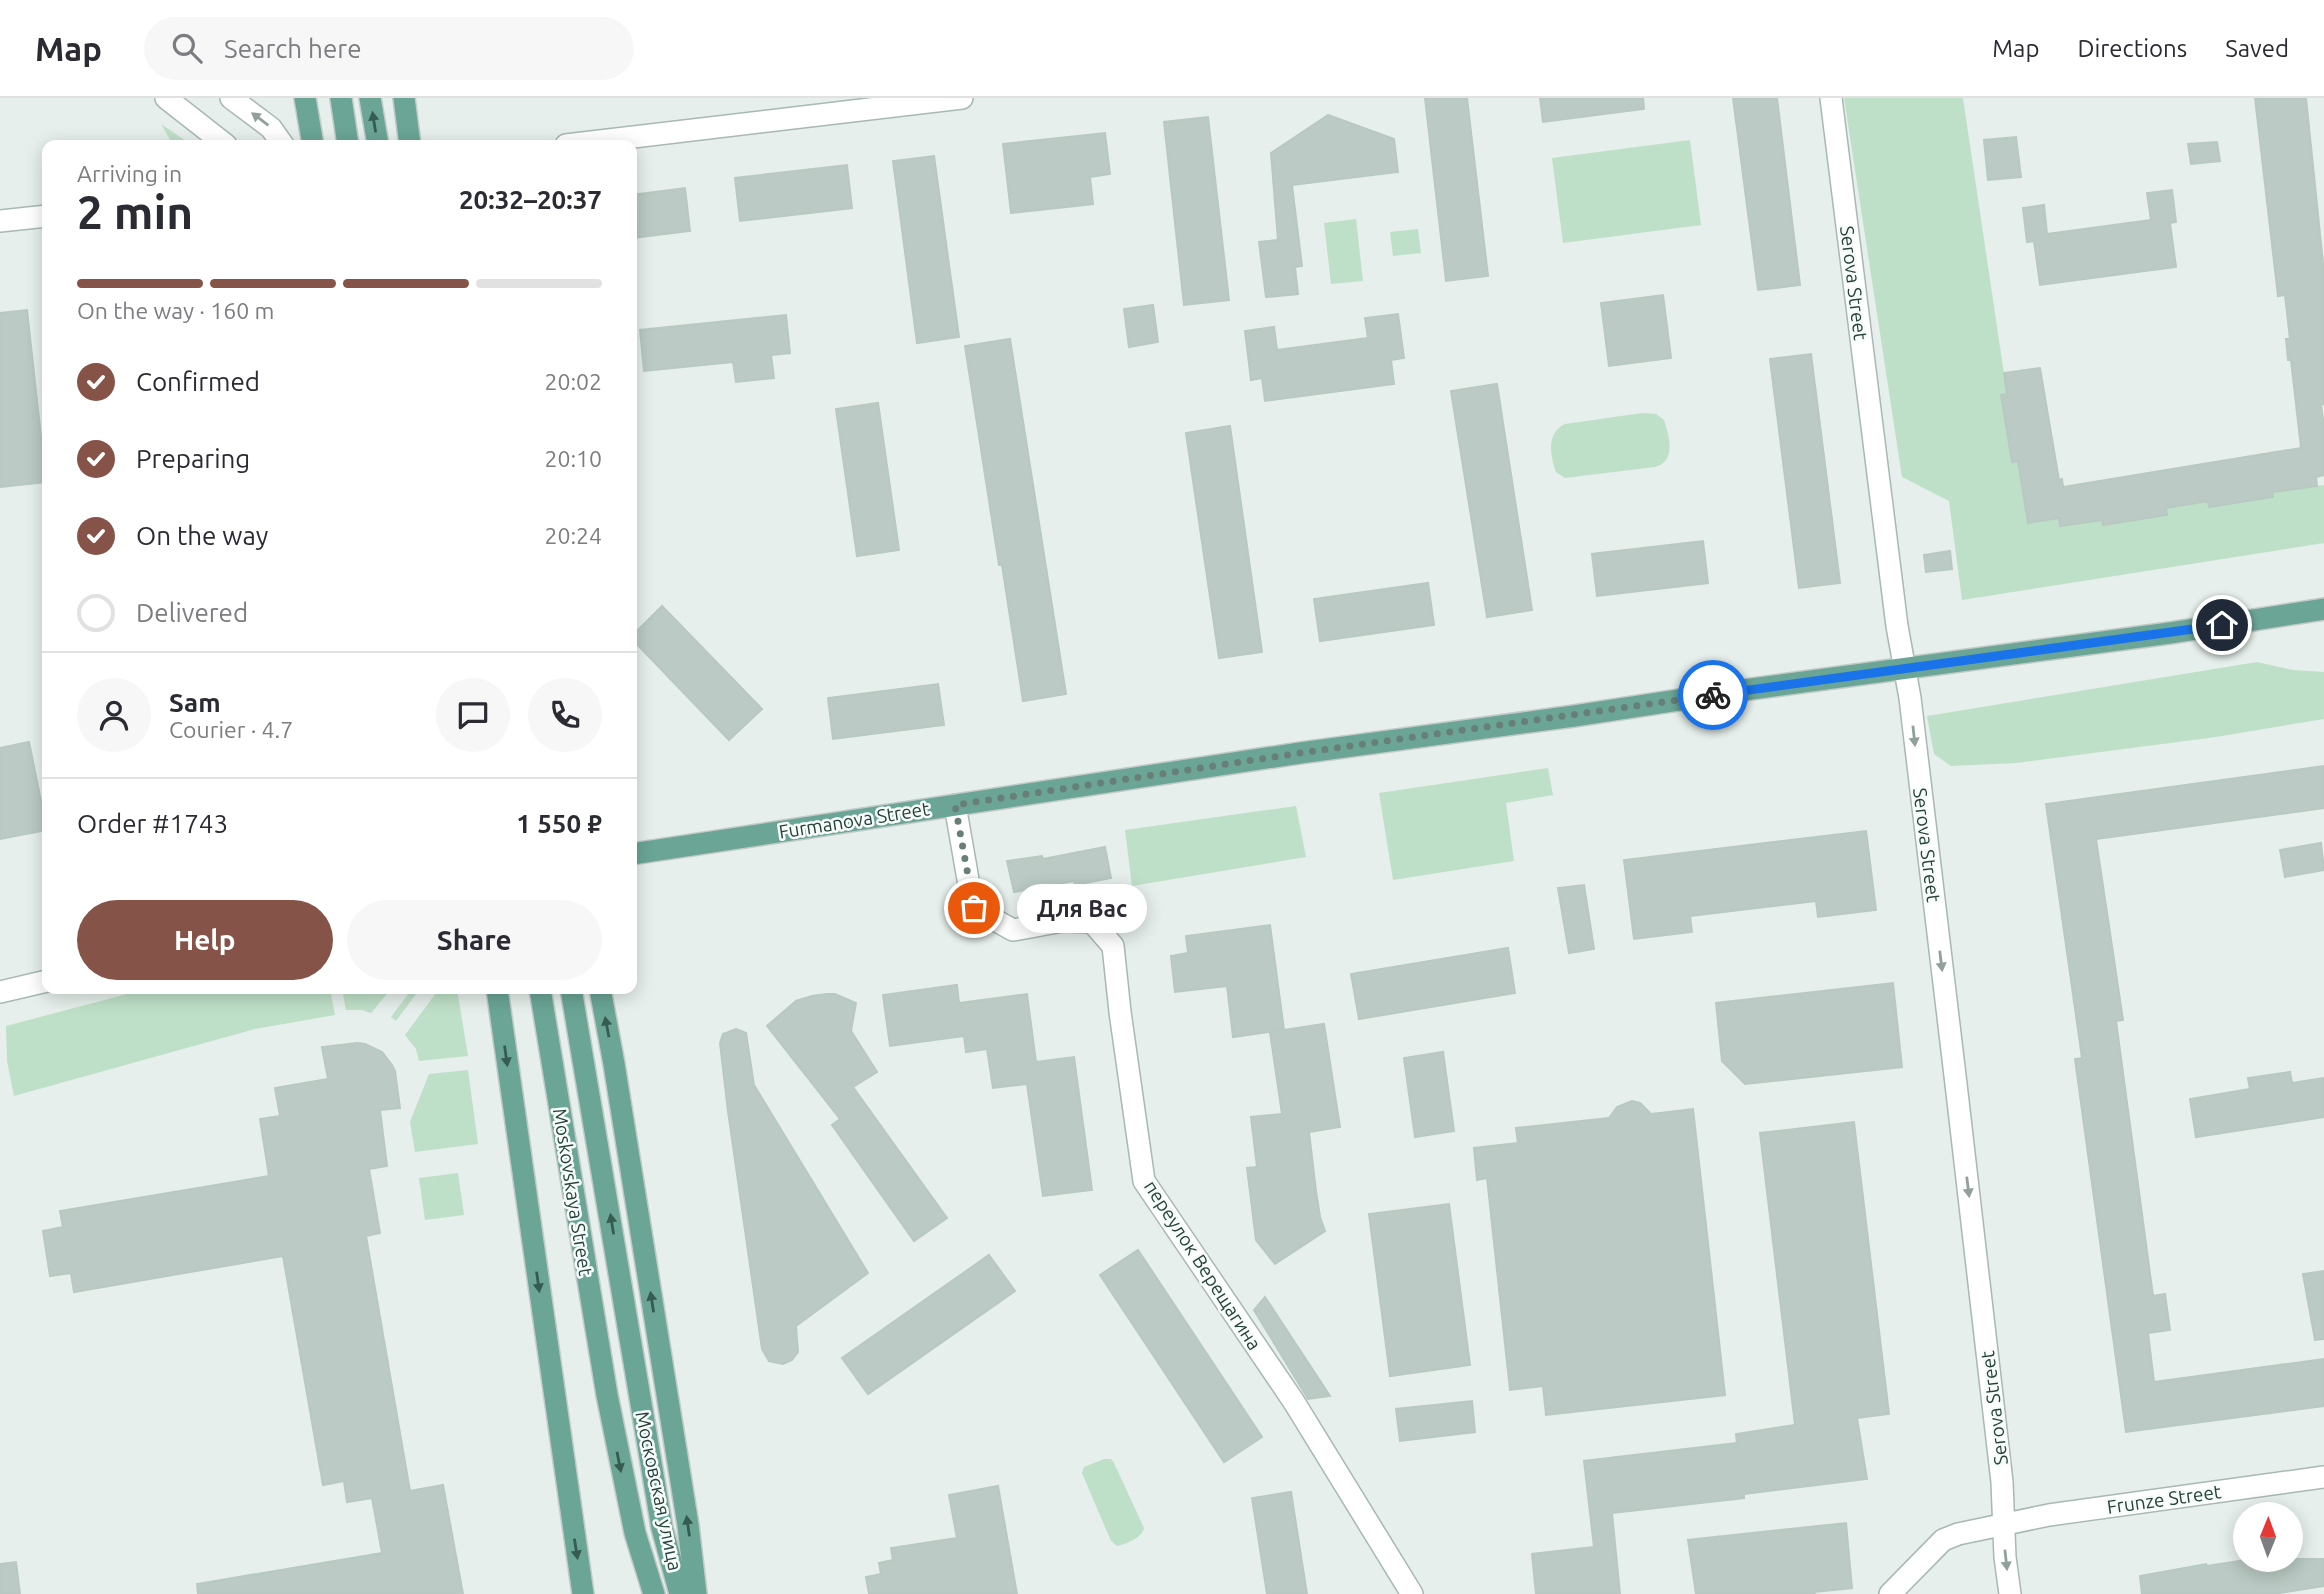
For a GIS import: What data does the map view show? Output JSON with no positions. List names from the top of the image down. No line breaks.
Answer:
{"streets":{"main road":["Furmanova Street","Moskovskaya Street","Московская улица"],"street":["Serova Street","переулок Верещагина","Frunze Street"]},"crossings":[["Serova Street","Furmanova Street"],["Serova Street","Frunze Street"],["Furmanova Street","переулок Верещагина"],["Moskovskaya Street","Московская улица"]],"one_way":["Serova Street"],"places":["Для Вас"],"north":"top","page":{"header":"Map","search":"Search here","nav":["Map","Directions","Saved"],"heading":["2 min","Arriving in","20:32–20:37"],"panel":["Sam","Courier · 4.7","Order #1743","1 550 ₽"],"bar":"On the way · 160 m","list":[["Confirmed","20:02"],["Preparing","20:10"],["On the way","20:24"],"Delivered"],"bubble":"Для Вас","buttons":["Help","Share"]}}
